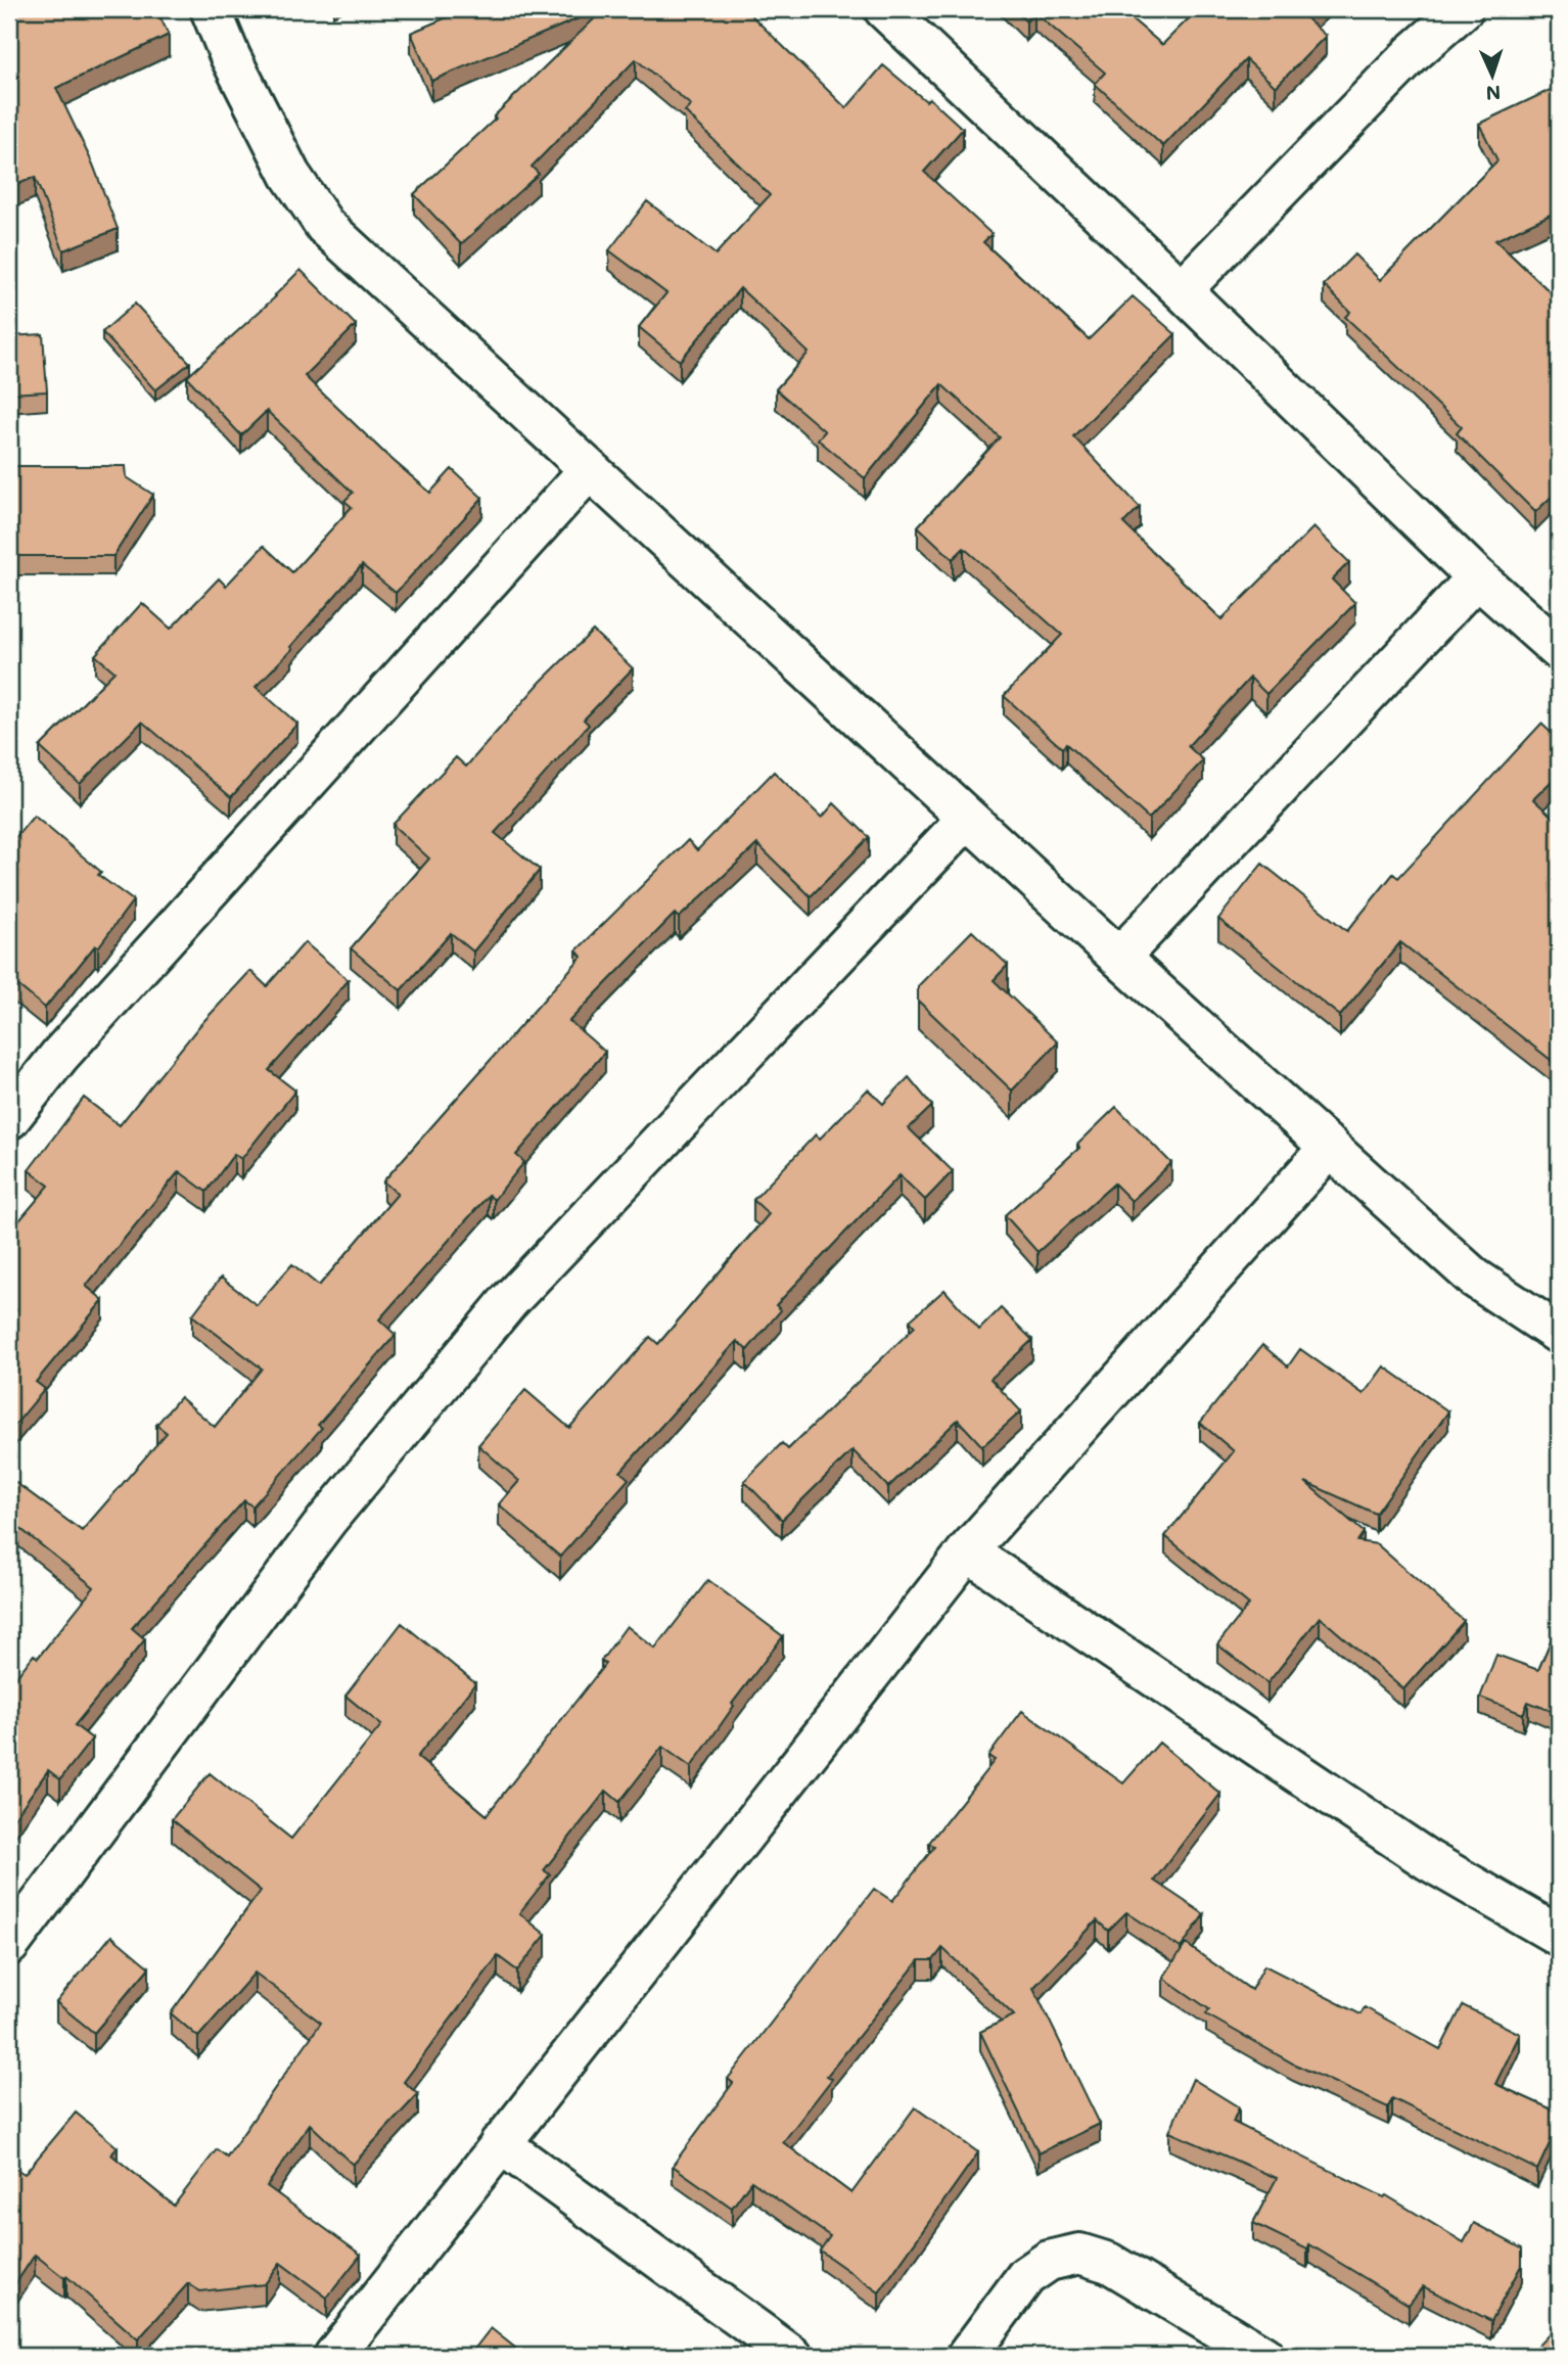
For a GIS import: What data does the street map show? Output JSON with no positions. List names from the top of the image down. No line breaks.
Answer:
{"north":"bottom"}
